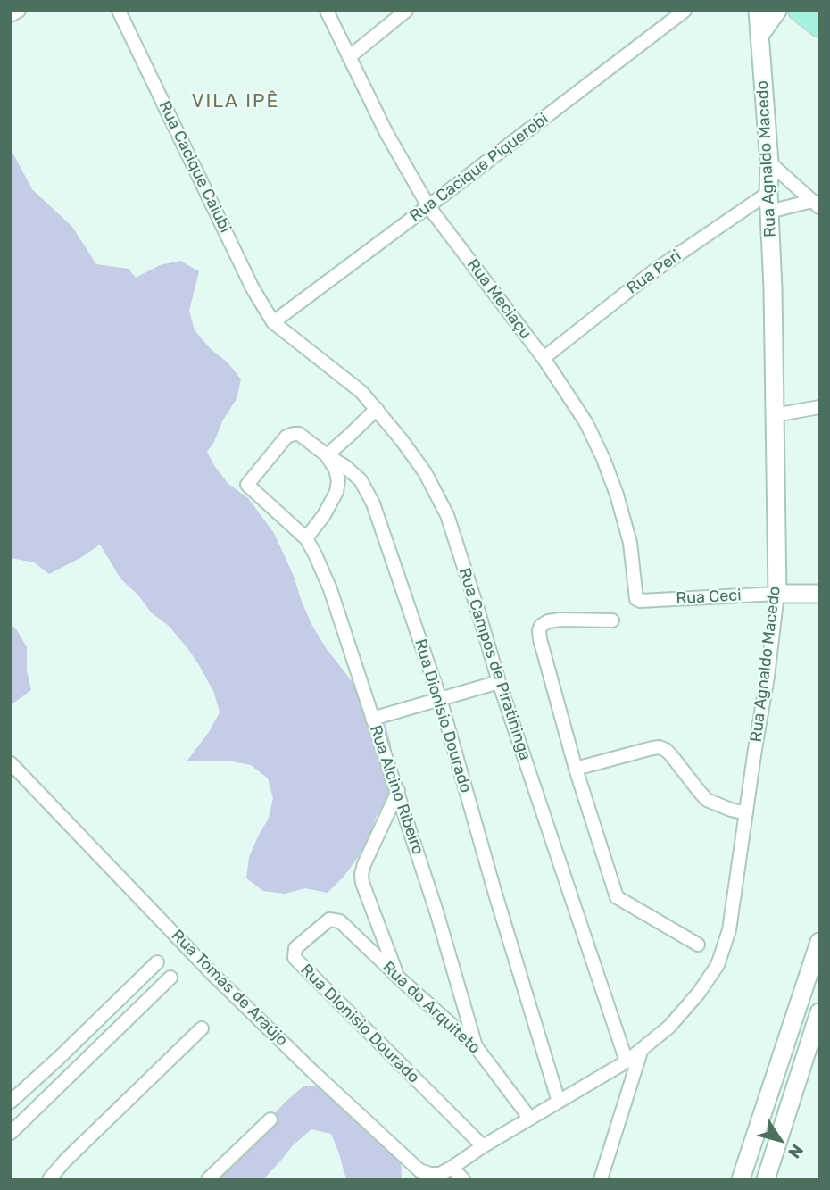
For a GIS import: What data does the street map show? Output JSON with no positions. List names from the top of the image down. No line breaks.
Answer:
{"streets":{"street":["Rua Agnaldo Macedo","Rua Cacique Caiubi","Rua Cacique Piquerobi","Rua Peri","Rua Meciaçu","Rua Ceci","Rua Campos de Piratininga","Rua Dionisio Dourado","Rua Alcino Ribeiro","Rua Tomás de Araújo","Rua do Arquiteto","Rua DIonisio Dourado"]},"crossings":[["Rua Agnaldo Macedo","Rua Peri"],["Rua Agnaldo Macedo","Rua Ceci"],["Rua Cacique Caiubi","Rua Cacique Piquerobi"],["Rua Cacique Caiubi","Rua Campos de Piratininga"],["Rua Cacique Piquerobi","Rua Meciaçu"],["Rua Cacique Piquerobi","Rua Campos de Piratininga"],["Rua Peri","Rua Meciaçu"],["Rua Meciaçu","Rua Ceci"],["Rua Dionisio Dourado","Rua Alcino Ribeiro"],["Rua Alcino Ribeiro","Rua do Arquiteto"],["Rua do Arquiteto","Rua DIonisio Dourado"]],"districts":["VILA IPÊ"],"north":"bottom right"}
